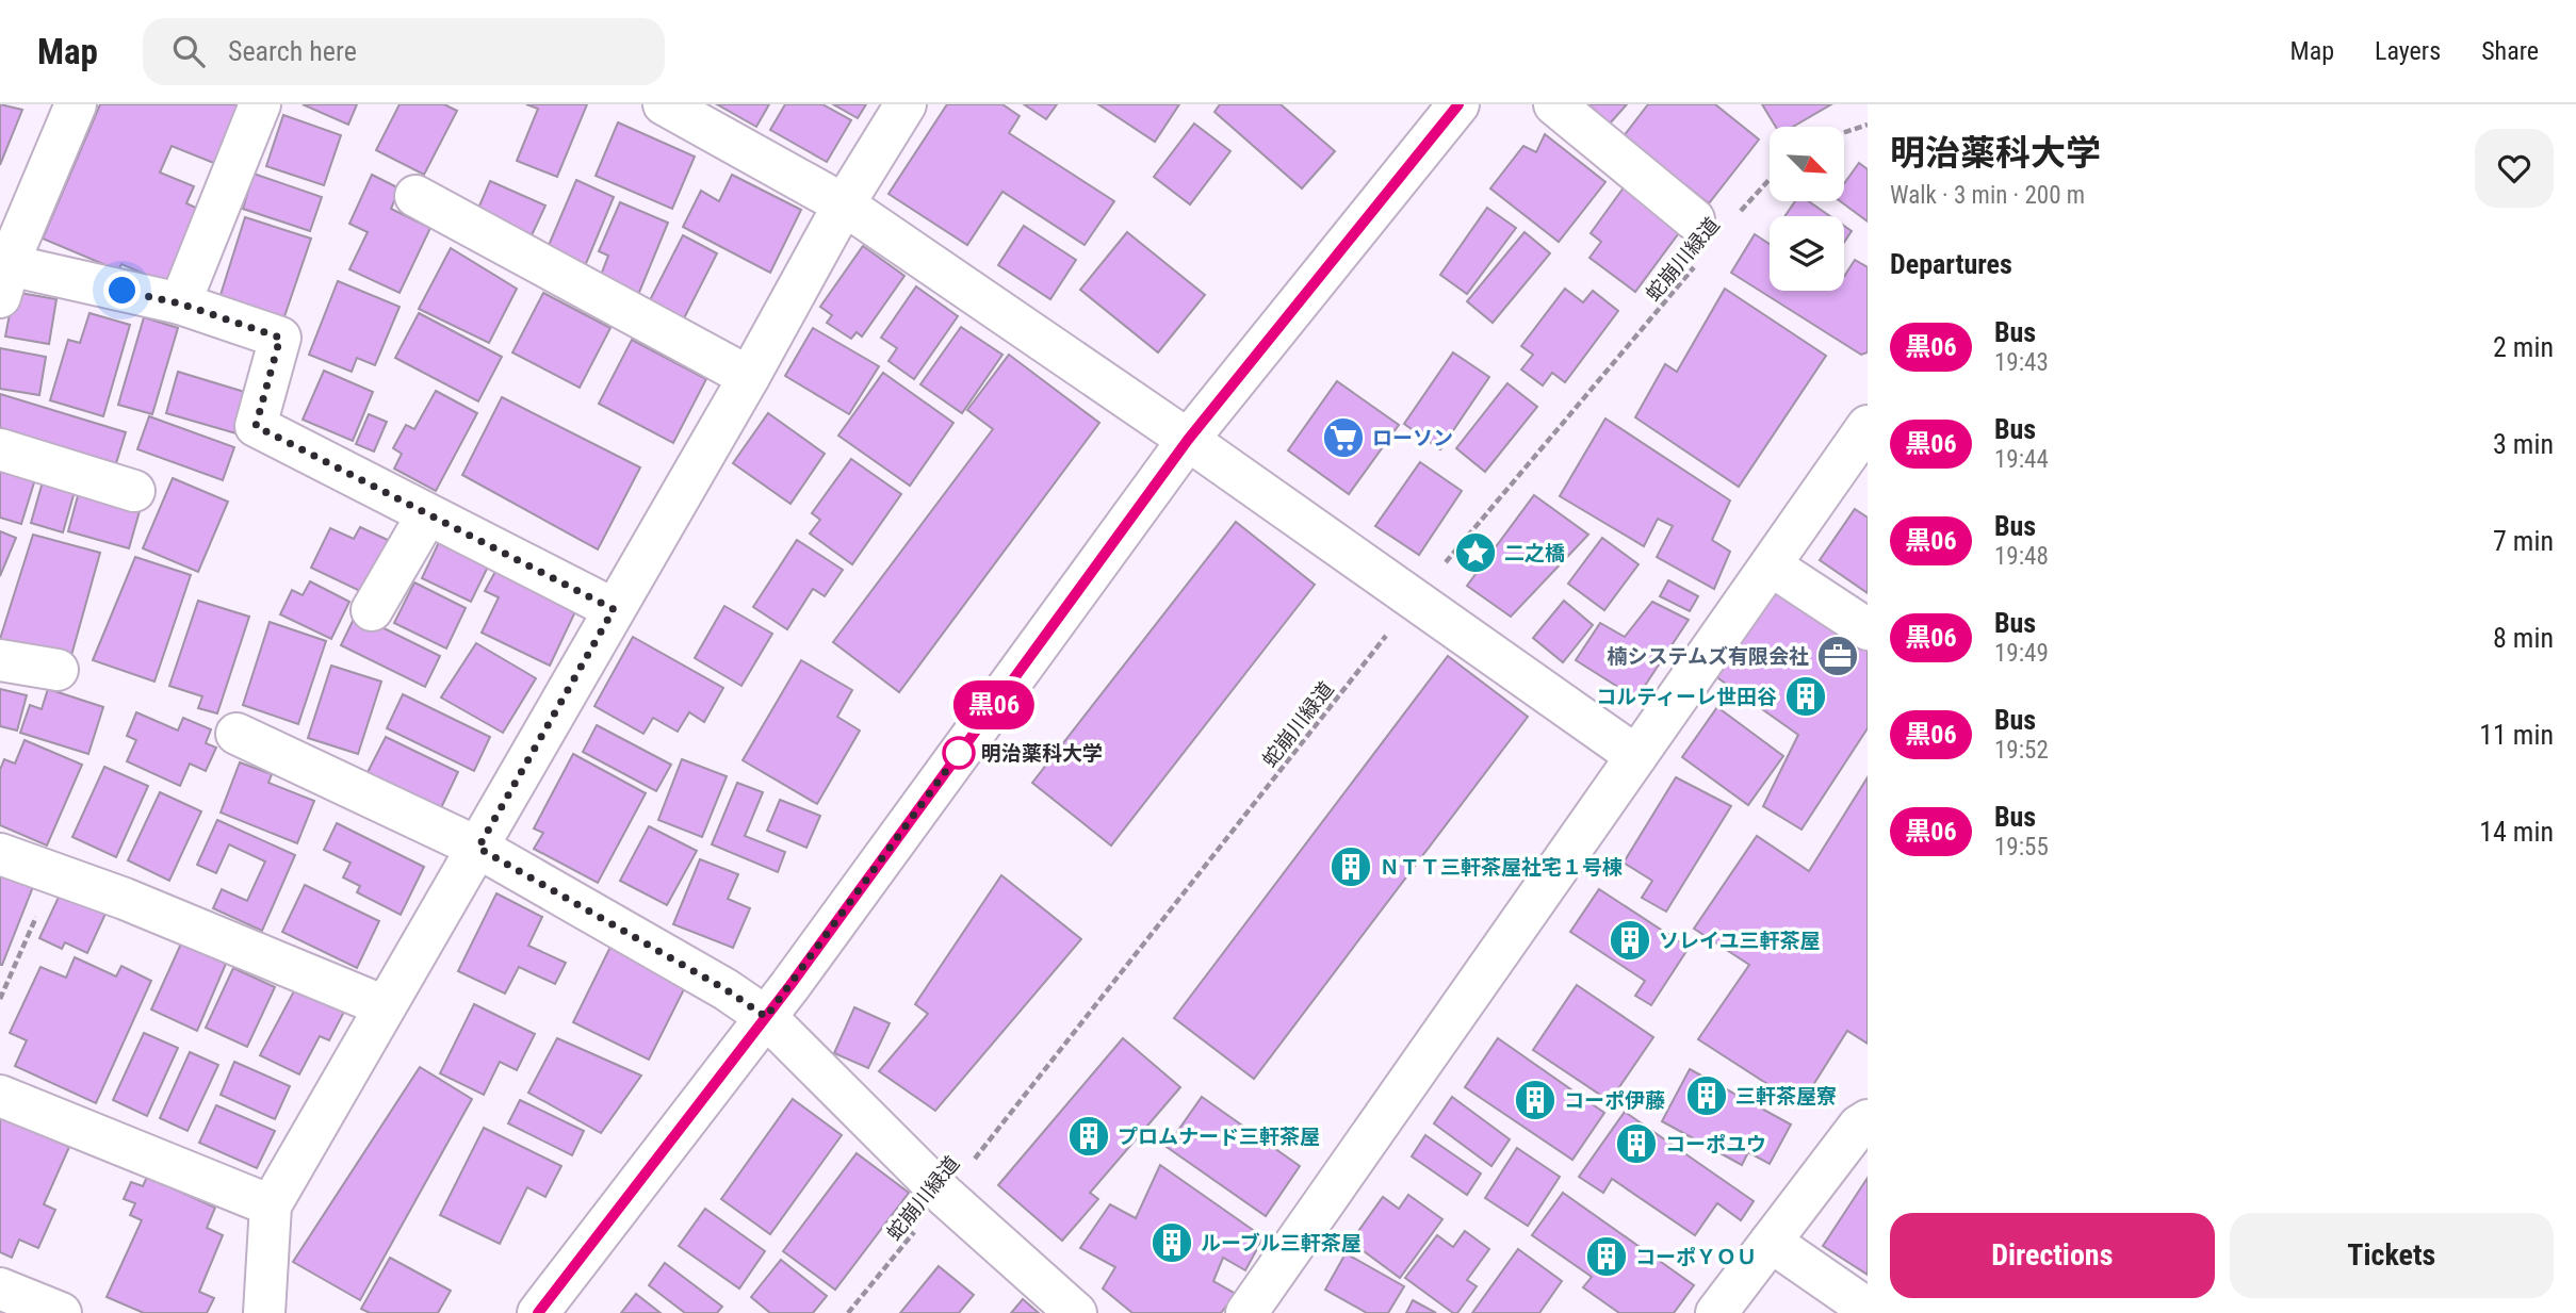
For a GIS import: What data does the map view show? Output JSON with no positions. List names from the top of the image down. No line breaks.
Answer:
{"streets":{"path":["蛇崩川緑道"]},"places":{"supermarket":["ローソン"],"place":["二之橋"],"office":["楠システムズ有限会社"],"building":["コルティーレ世田谷","ＮＴＴ三軒茶屋社宅１号棟","ソレイユ三軒茶屋","三軒茶屋寮","コーポ伊藤","プロムナード三軒茶屋","コーポユウ","ルーブル三軒茶屋","コーポＹＯＵ"],"other":["明治薬科大学"]},"lines":["bus line 黒06"],"north":"bottom right","page":{"header":"Map","search":"Search here","nav":["Map","Layers","Share"],"on_map":"黒06","heading":[["明治薬科大学","Walk · 3 min · 200 m"],"Departures"],"list":[{"mark":"黒06","name":"Bus","note":"19:43","value":"2 min"},{"mark":"黒06","name":"Bus","note":"19:44","value":"3 min"},{"mark":"黒06","name":"Bus","note":"19:48","value":"7 min"},{"mark":"黒06","name":"Bus","note":"19:49","value":"8 min"},{"mark":"黒06","name":"Bus","note":"19:52","value":"11 min"},{"mark":"黒06","name":"Bus","note":"19:55","value":"14 min"}],"buttons":["Directions","Tickets"]}}
